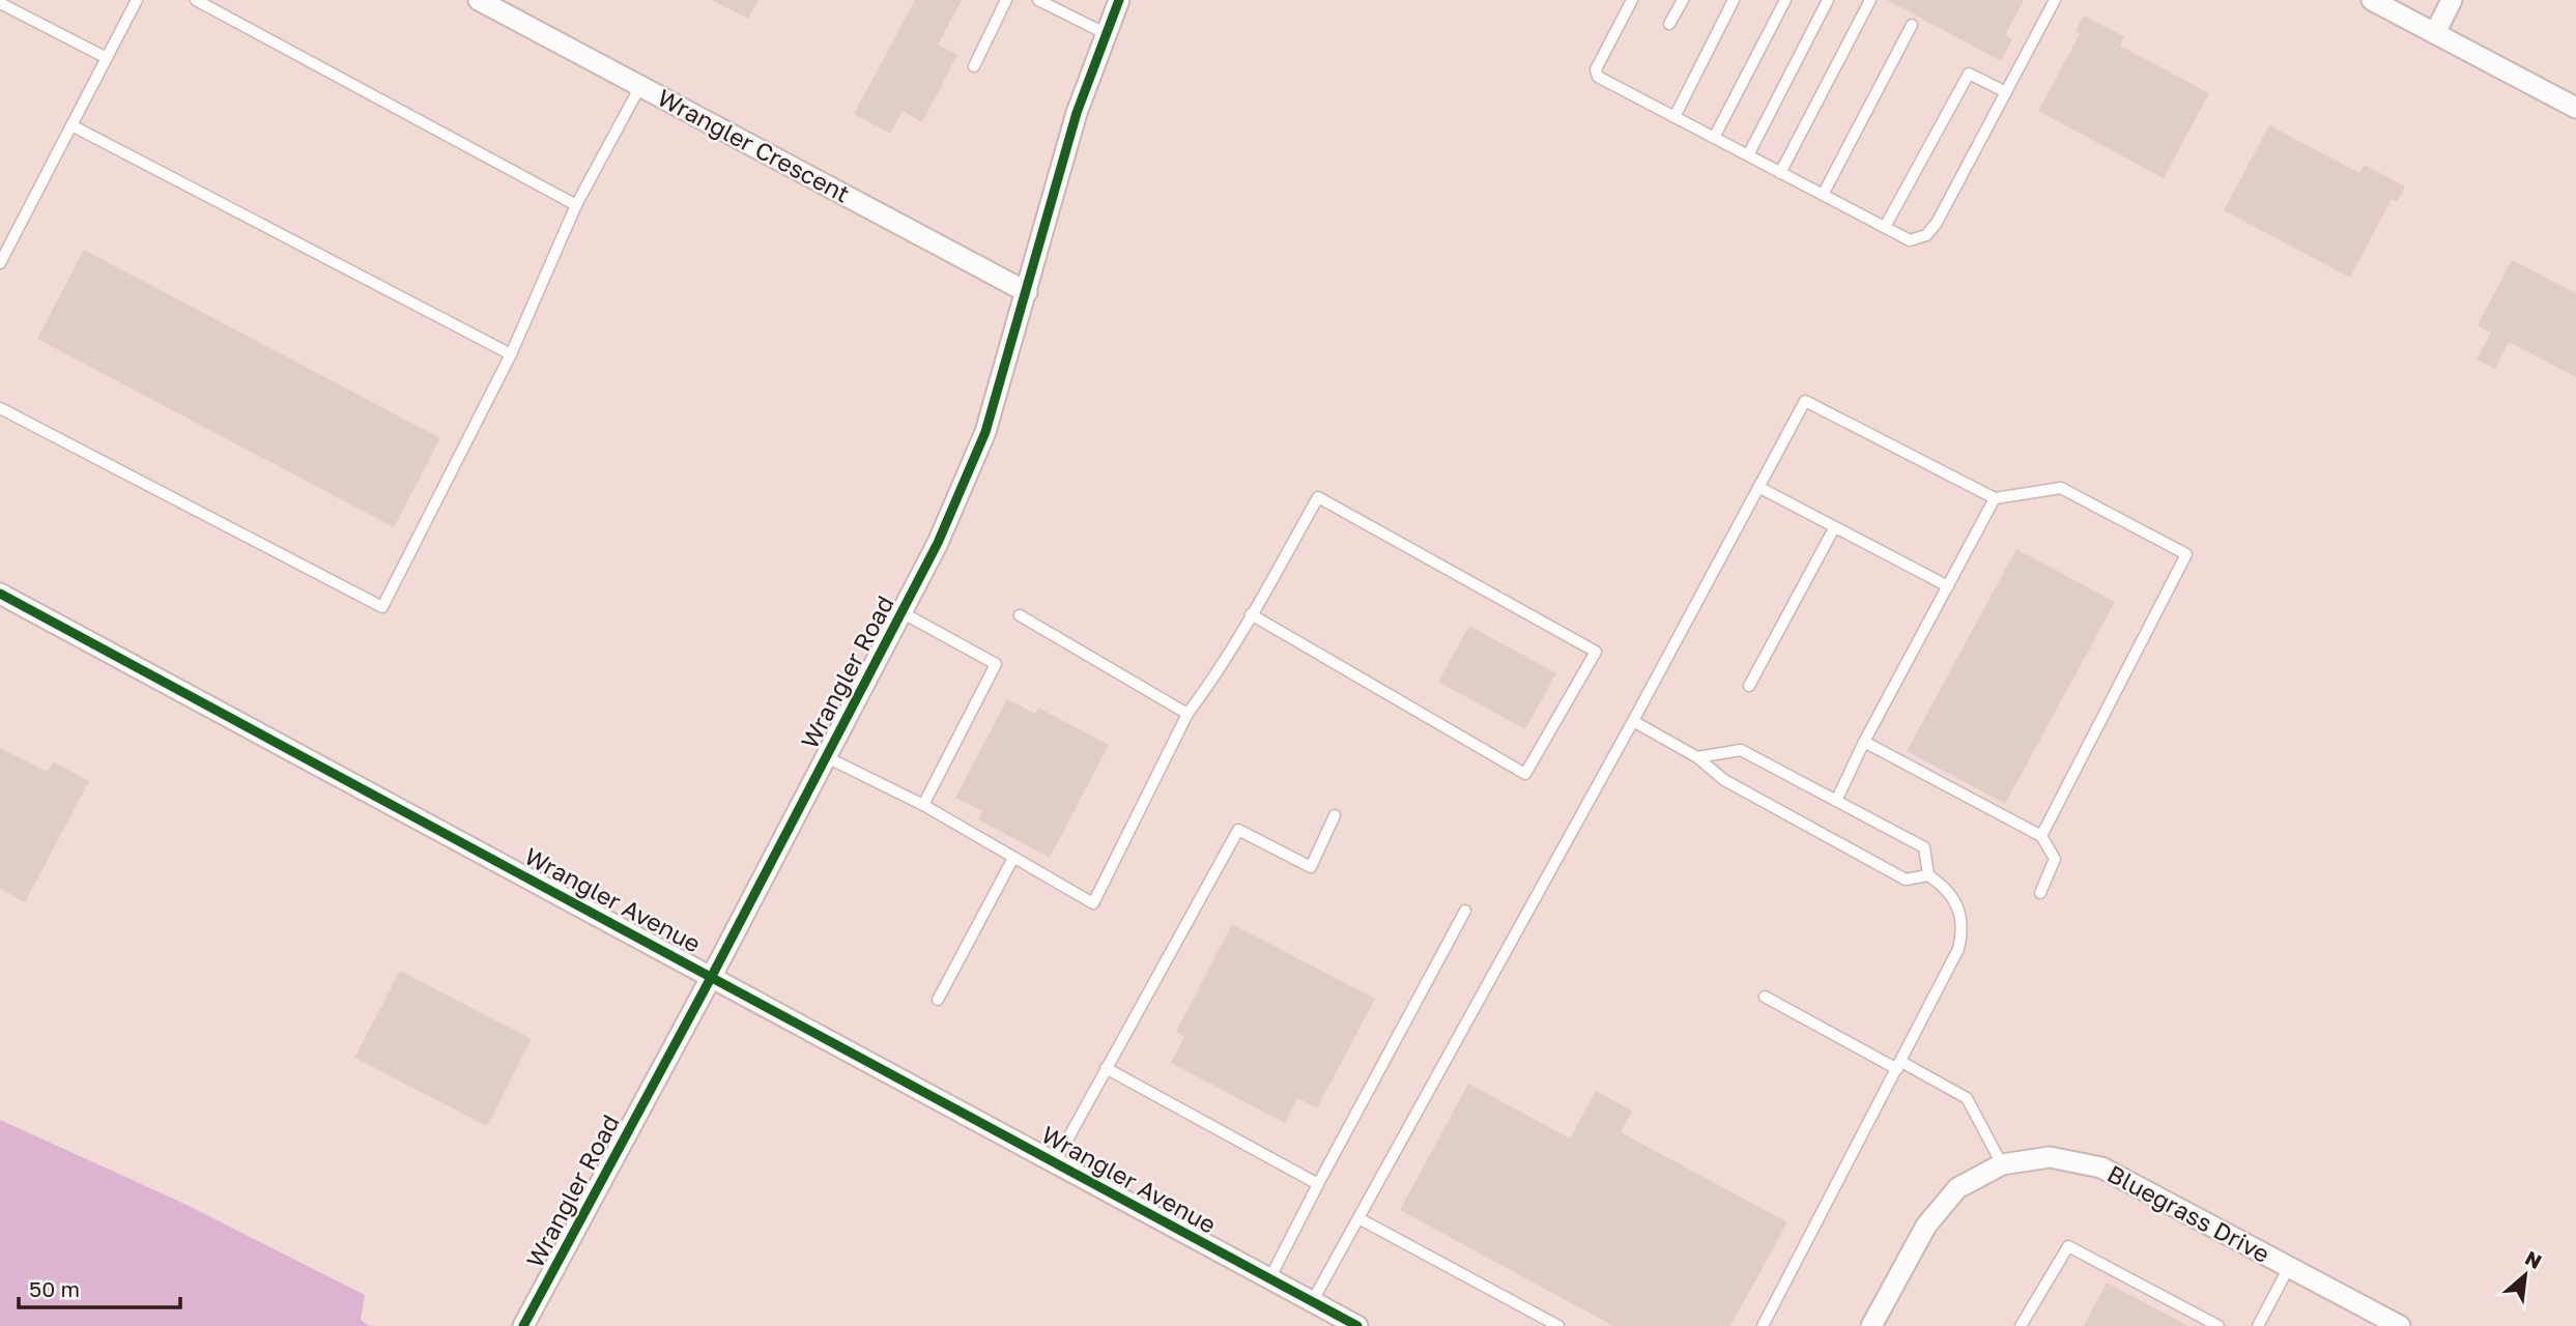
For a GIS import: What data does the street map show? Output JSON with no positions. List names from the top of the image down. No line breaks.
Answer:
{"streets":{"street":["Wrangler Crescent","Wrangler Road","Wrangler Avenue","Bluegrass Drive"]},"crossings":[["Wrangler Crescent","Wrangler Road"],["Wrangler Road","Wrangler Avenue"]],"scale_bar":"50 m","north":"top right"}
